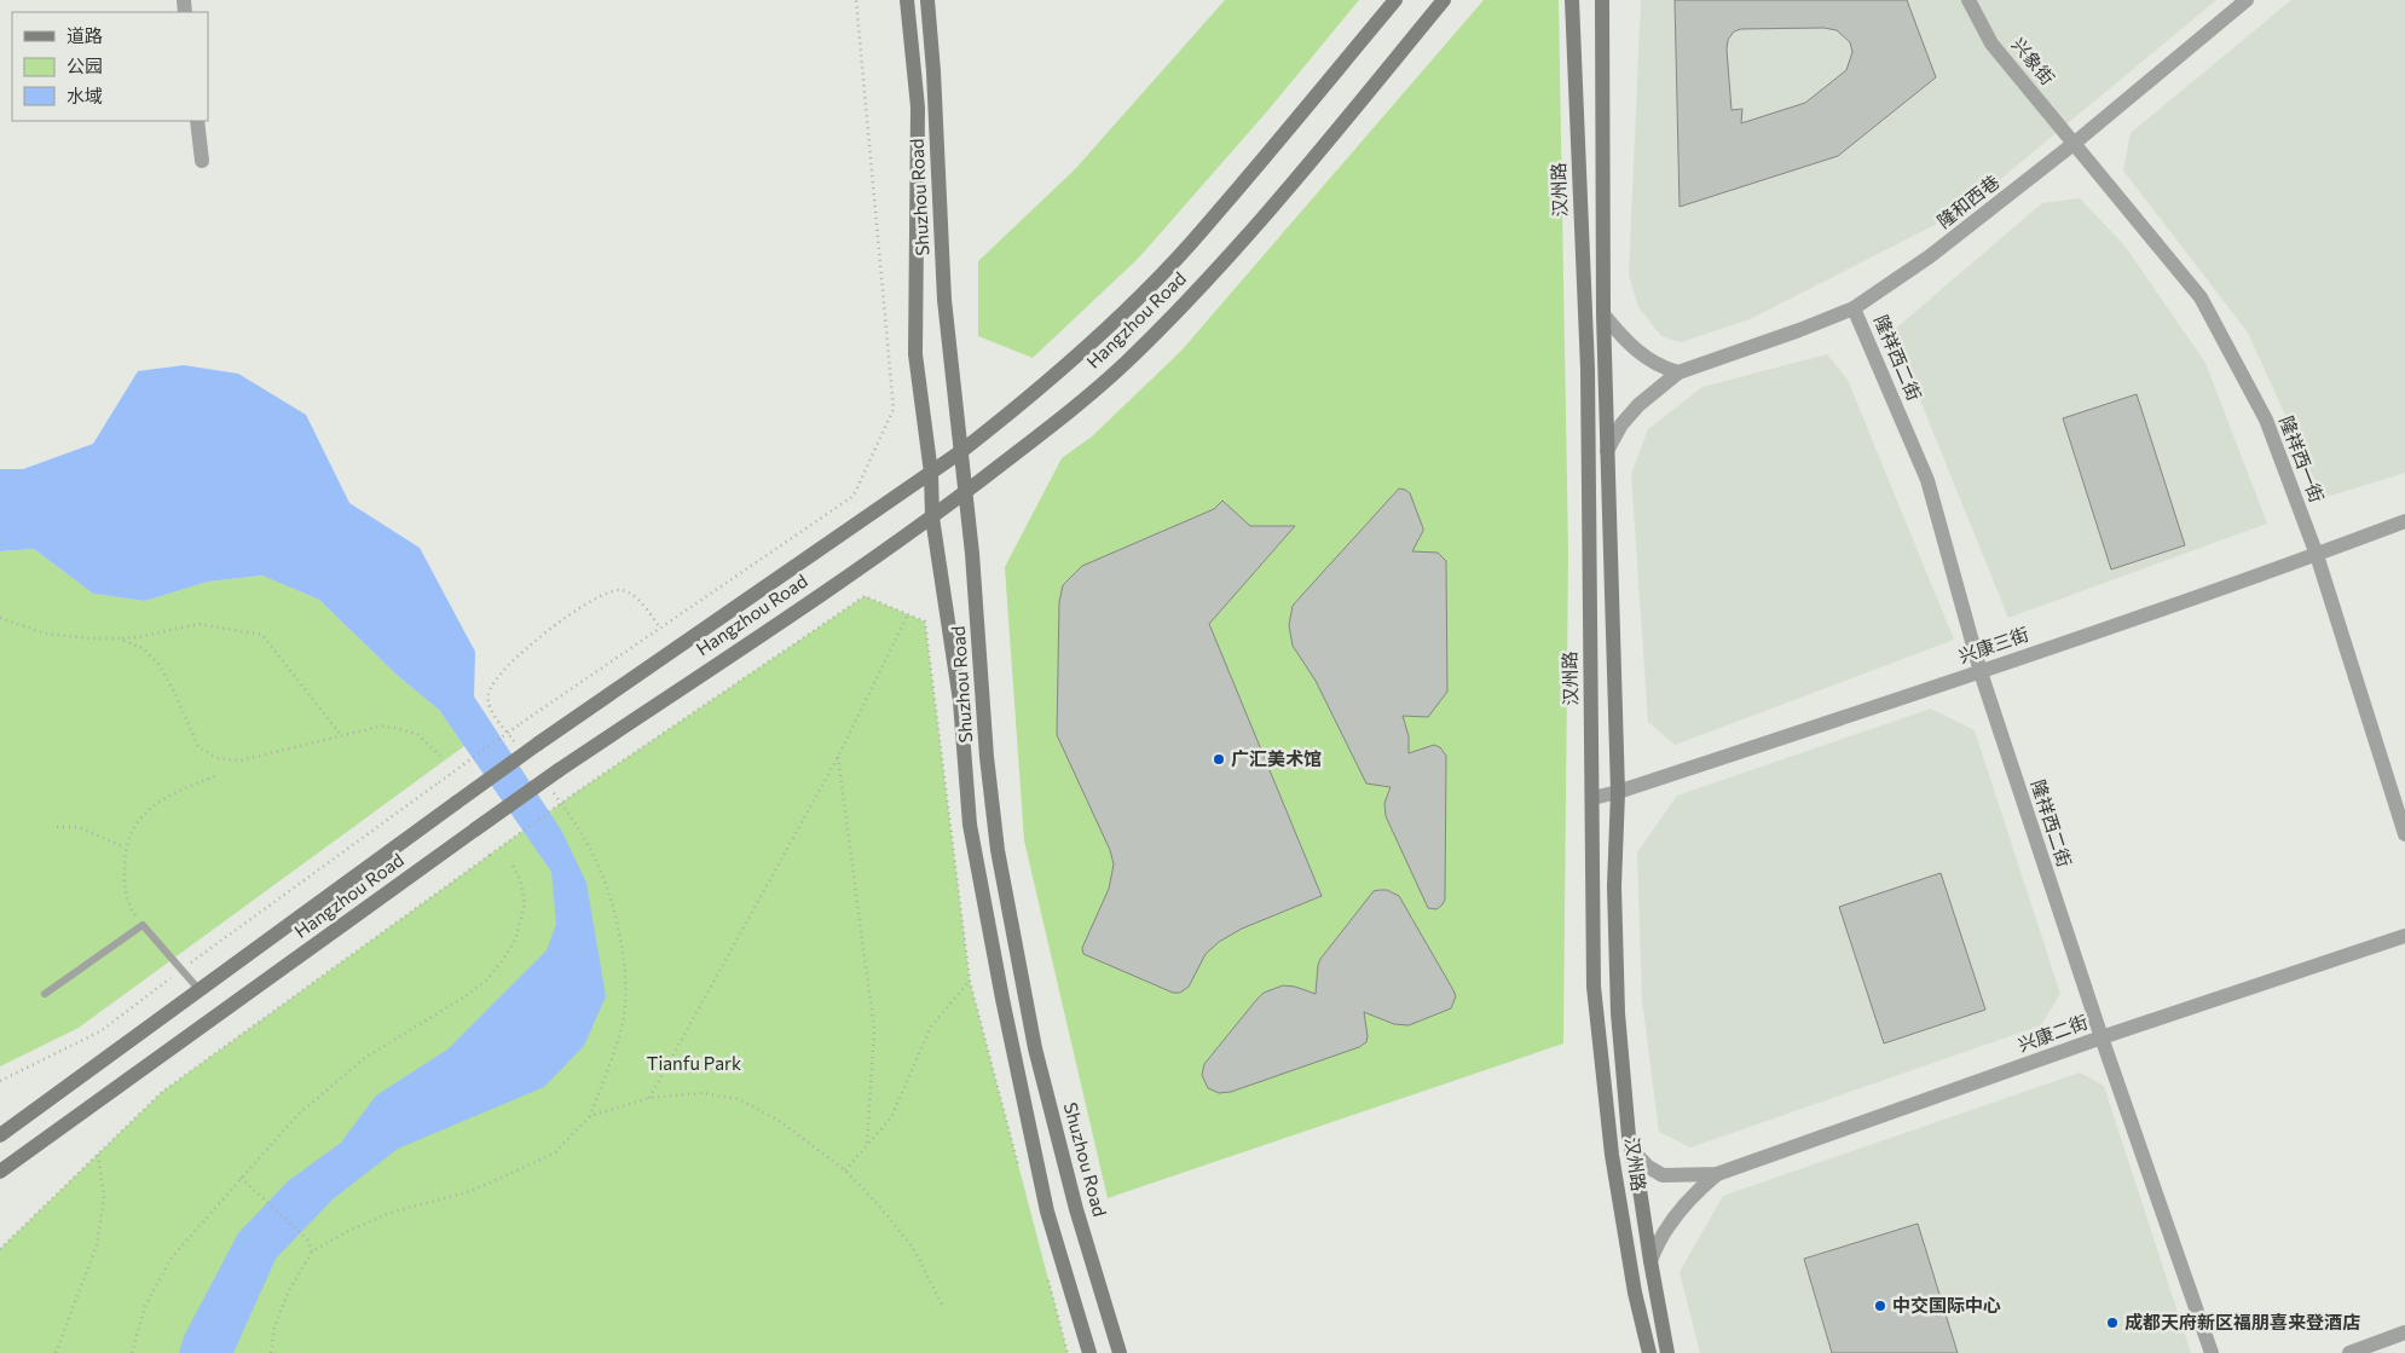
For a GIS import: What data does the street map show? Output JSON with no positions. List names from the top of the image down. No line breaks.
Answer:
{"streets":{"main road":["汉州路","Shuzhou Road","Hangzhou Road"],"street":["兴象街","隆和西巷","隆祥西二街","隆祥西一街","兴康三街","兴康二街"]},"crossings":[["兴象街","隆和西巷"],["兴象街","隆祥西一街"],["汉州路","隆和西巷"],["汉州路","兴康三街"],["Shuzhou Road","Hangzhou Road"],["隆和西巷","隆祥西二街"],["隆和西巷","隆祥西一街"],["隆祥西二街","兴康三街"],["隆祥西二街","兴康二街"],["隆祥西一街","兴康三街"]],"parks":["Tianfu Park"],"places":["广汇美术馆","中交国际中心","成都天府新区福朋喜来登酒店"],"legend":["道路","公园","水域"]}
